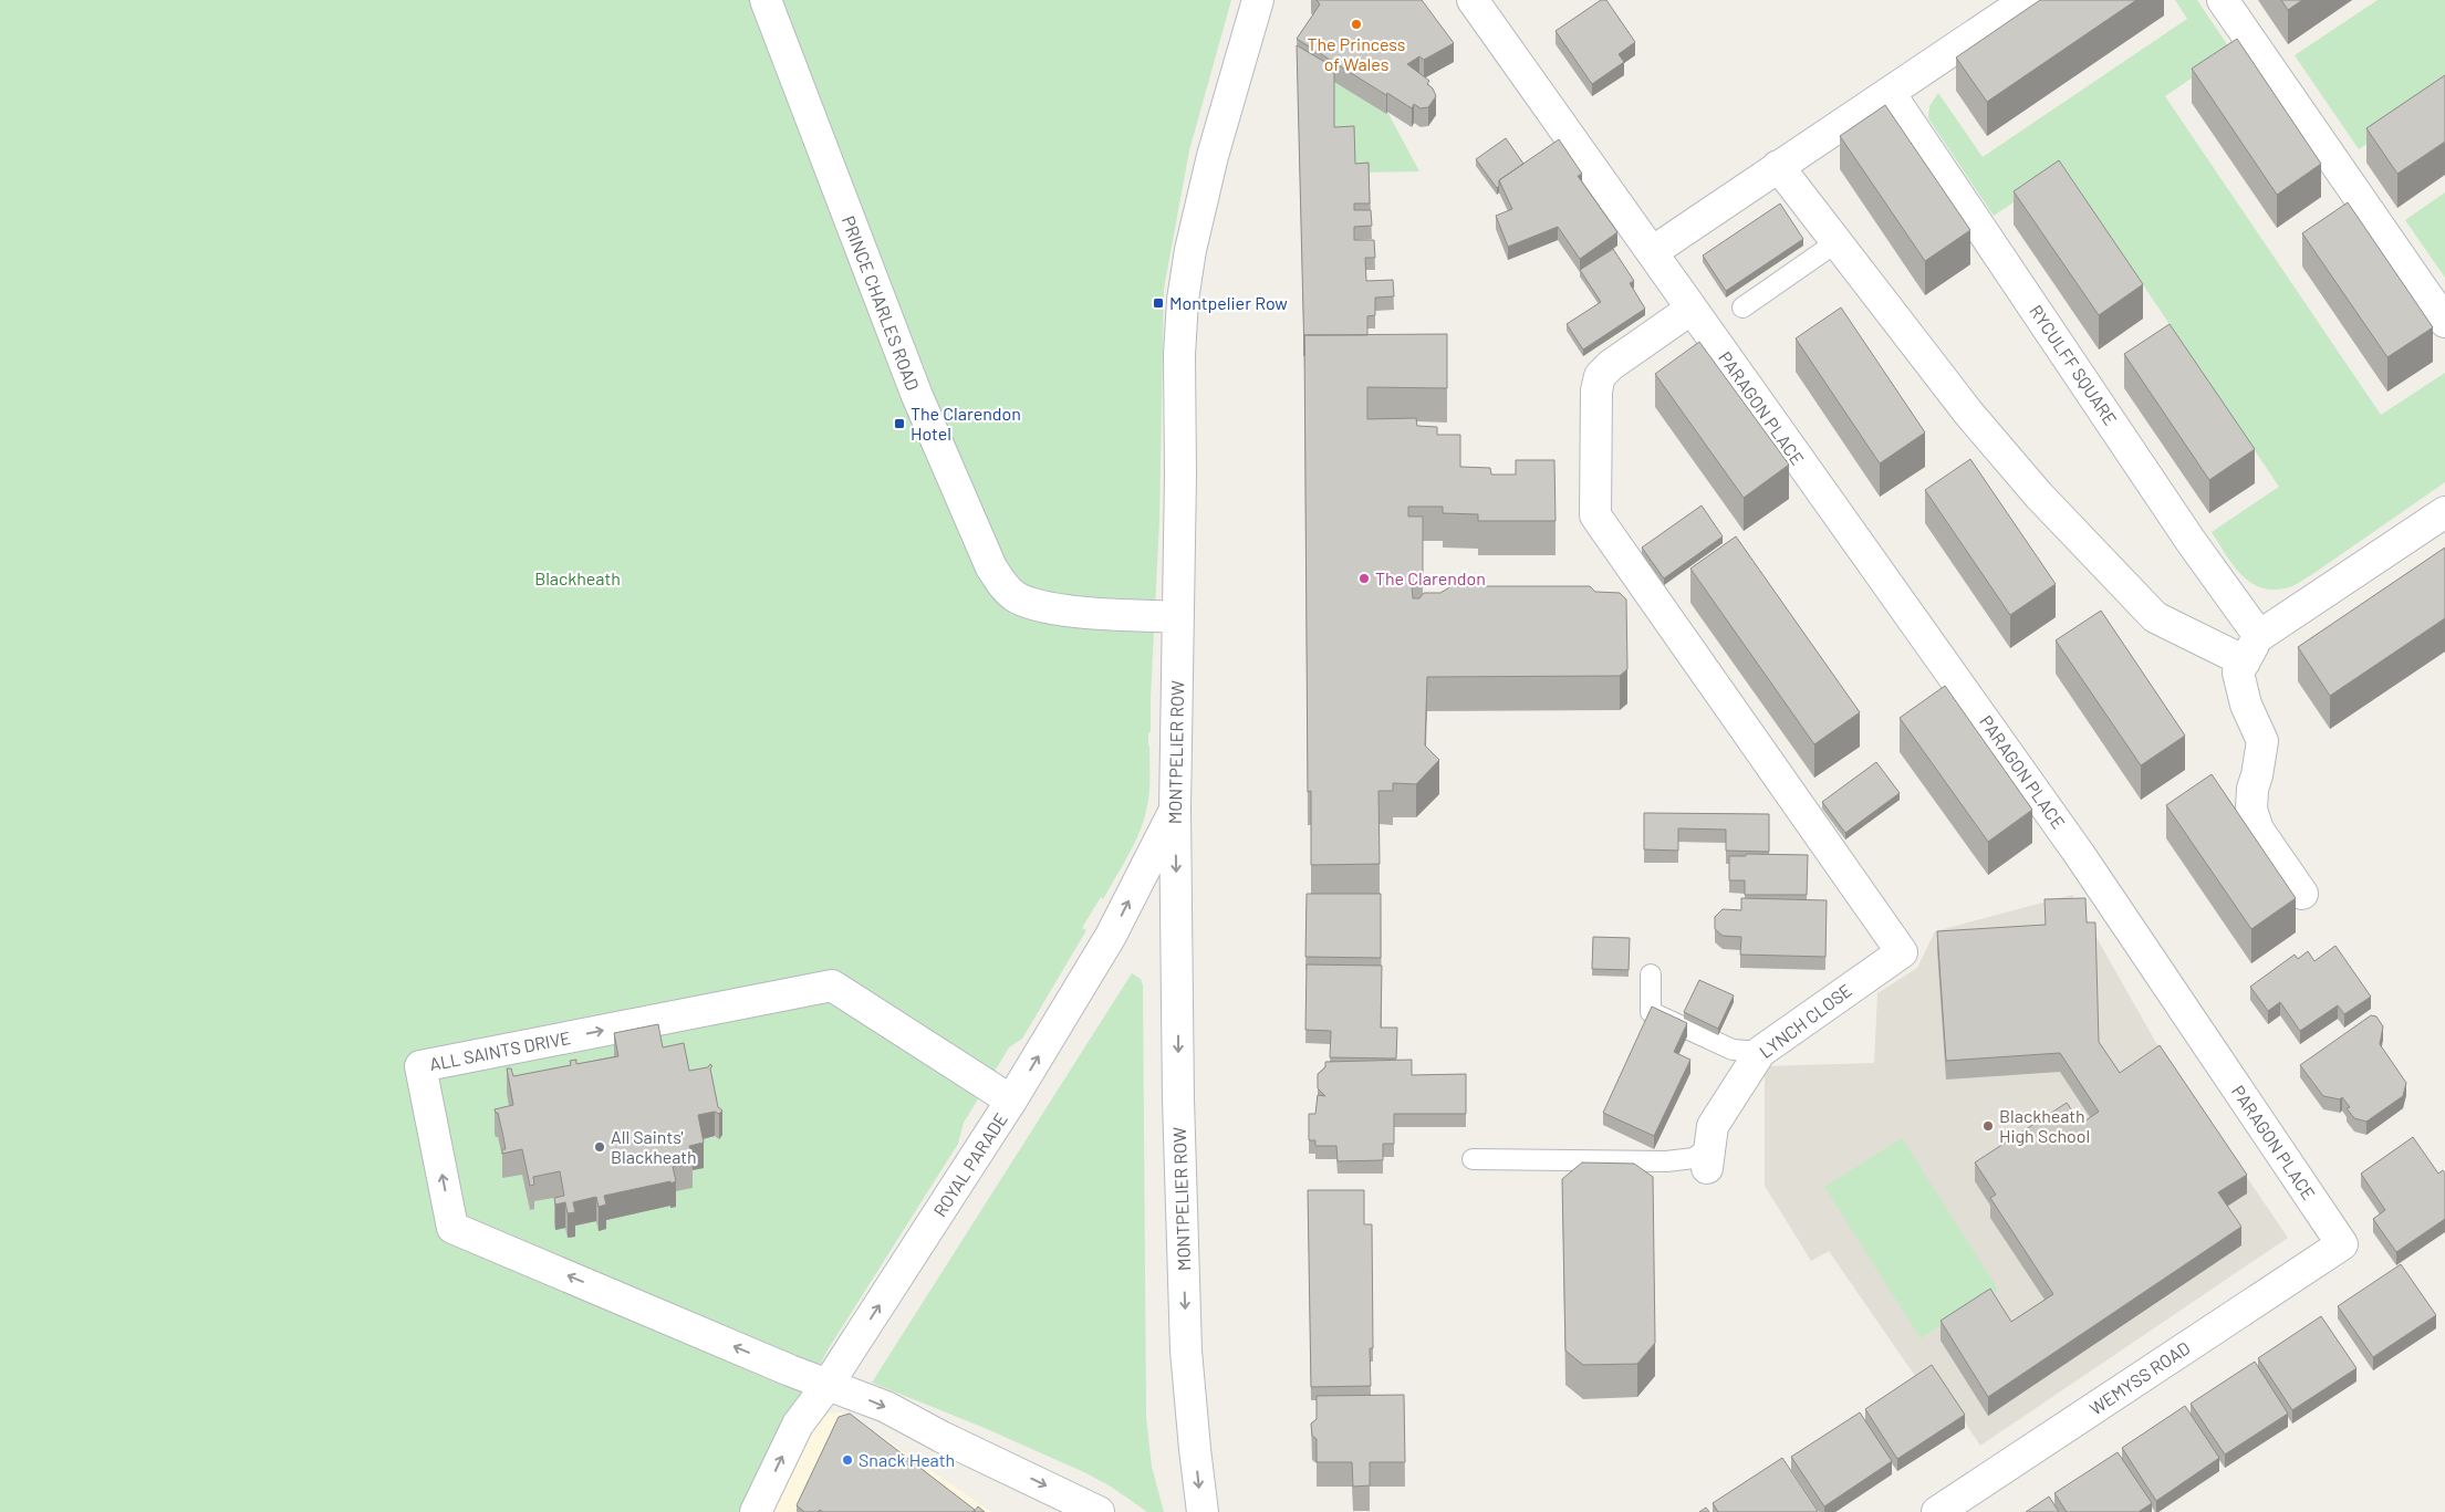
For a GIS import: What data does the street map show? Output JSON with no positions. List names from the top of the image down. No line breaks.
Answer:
{"streets":{"street":["PRINCE CHARLES ROAD","RYCULFF SQUARE","PARAGON PLACE","MONTPELIER ROW","LYNCH CLOSE","ALL SAINTS DRIVE","ROYAL PARADE","WEMYSS ROAD"]},"crossings":[["PRINCE CHARLES ROAD","MONTPELIER ROW"],["PARAGON PLACE","LYNCH CLOSE"],["PARAGON PLACE","WEMYSS ROAD"],["MONTPELIER ROW","ROYAL PARADE"],["ALL SAINTS DRIVE","ROYAL PARADE"]],"one_way":["MONTPELIER ROW","ROYAL PARADE"],"parks":["Blackheath"],"places":{"other":["The Princess of Wales","The Clarendon","Blackheath High School","All Saints' Blackheath","Snack Heath"],"transit":["Montpelier Row","The Clarendon Hotel"]}}
